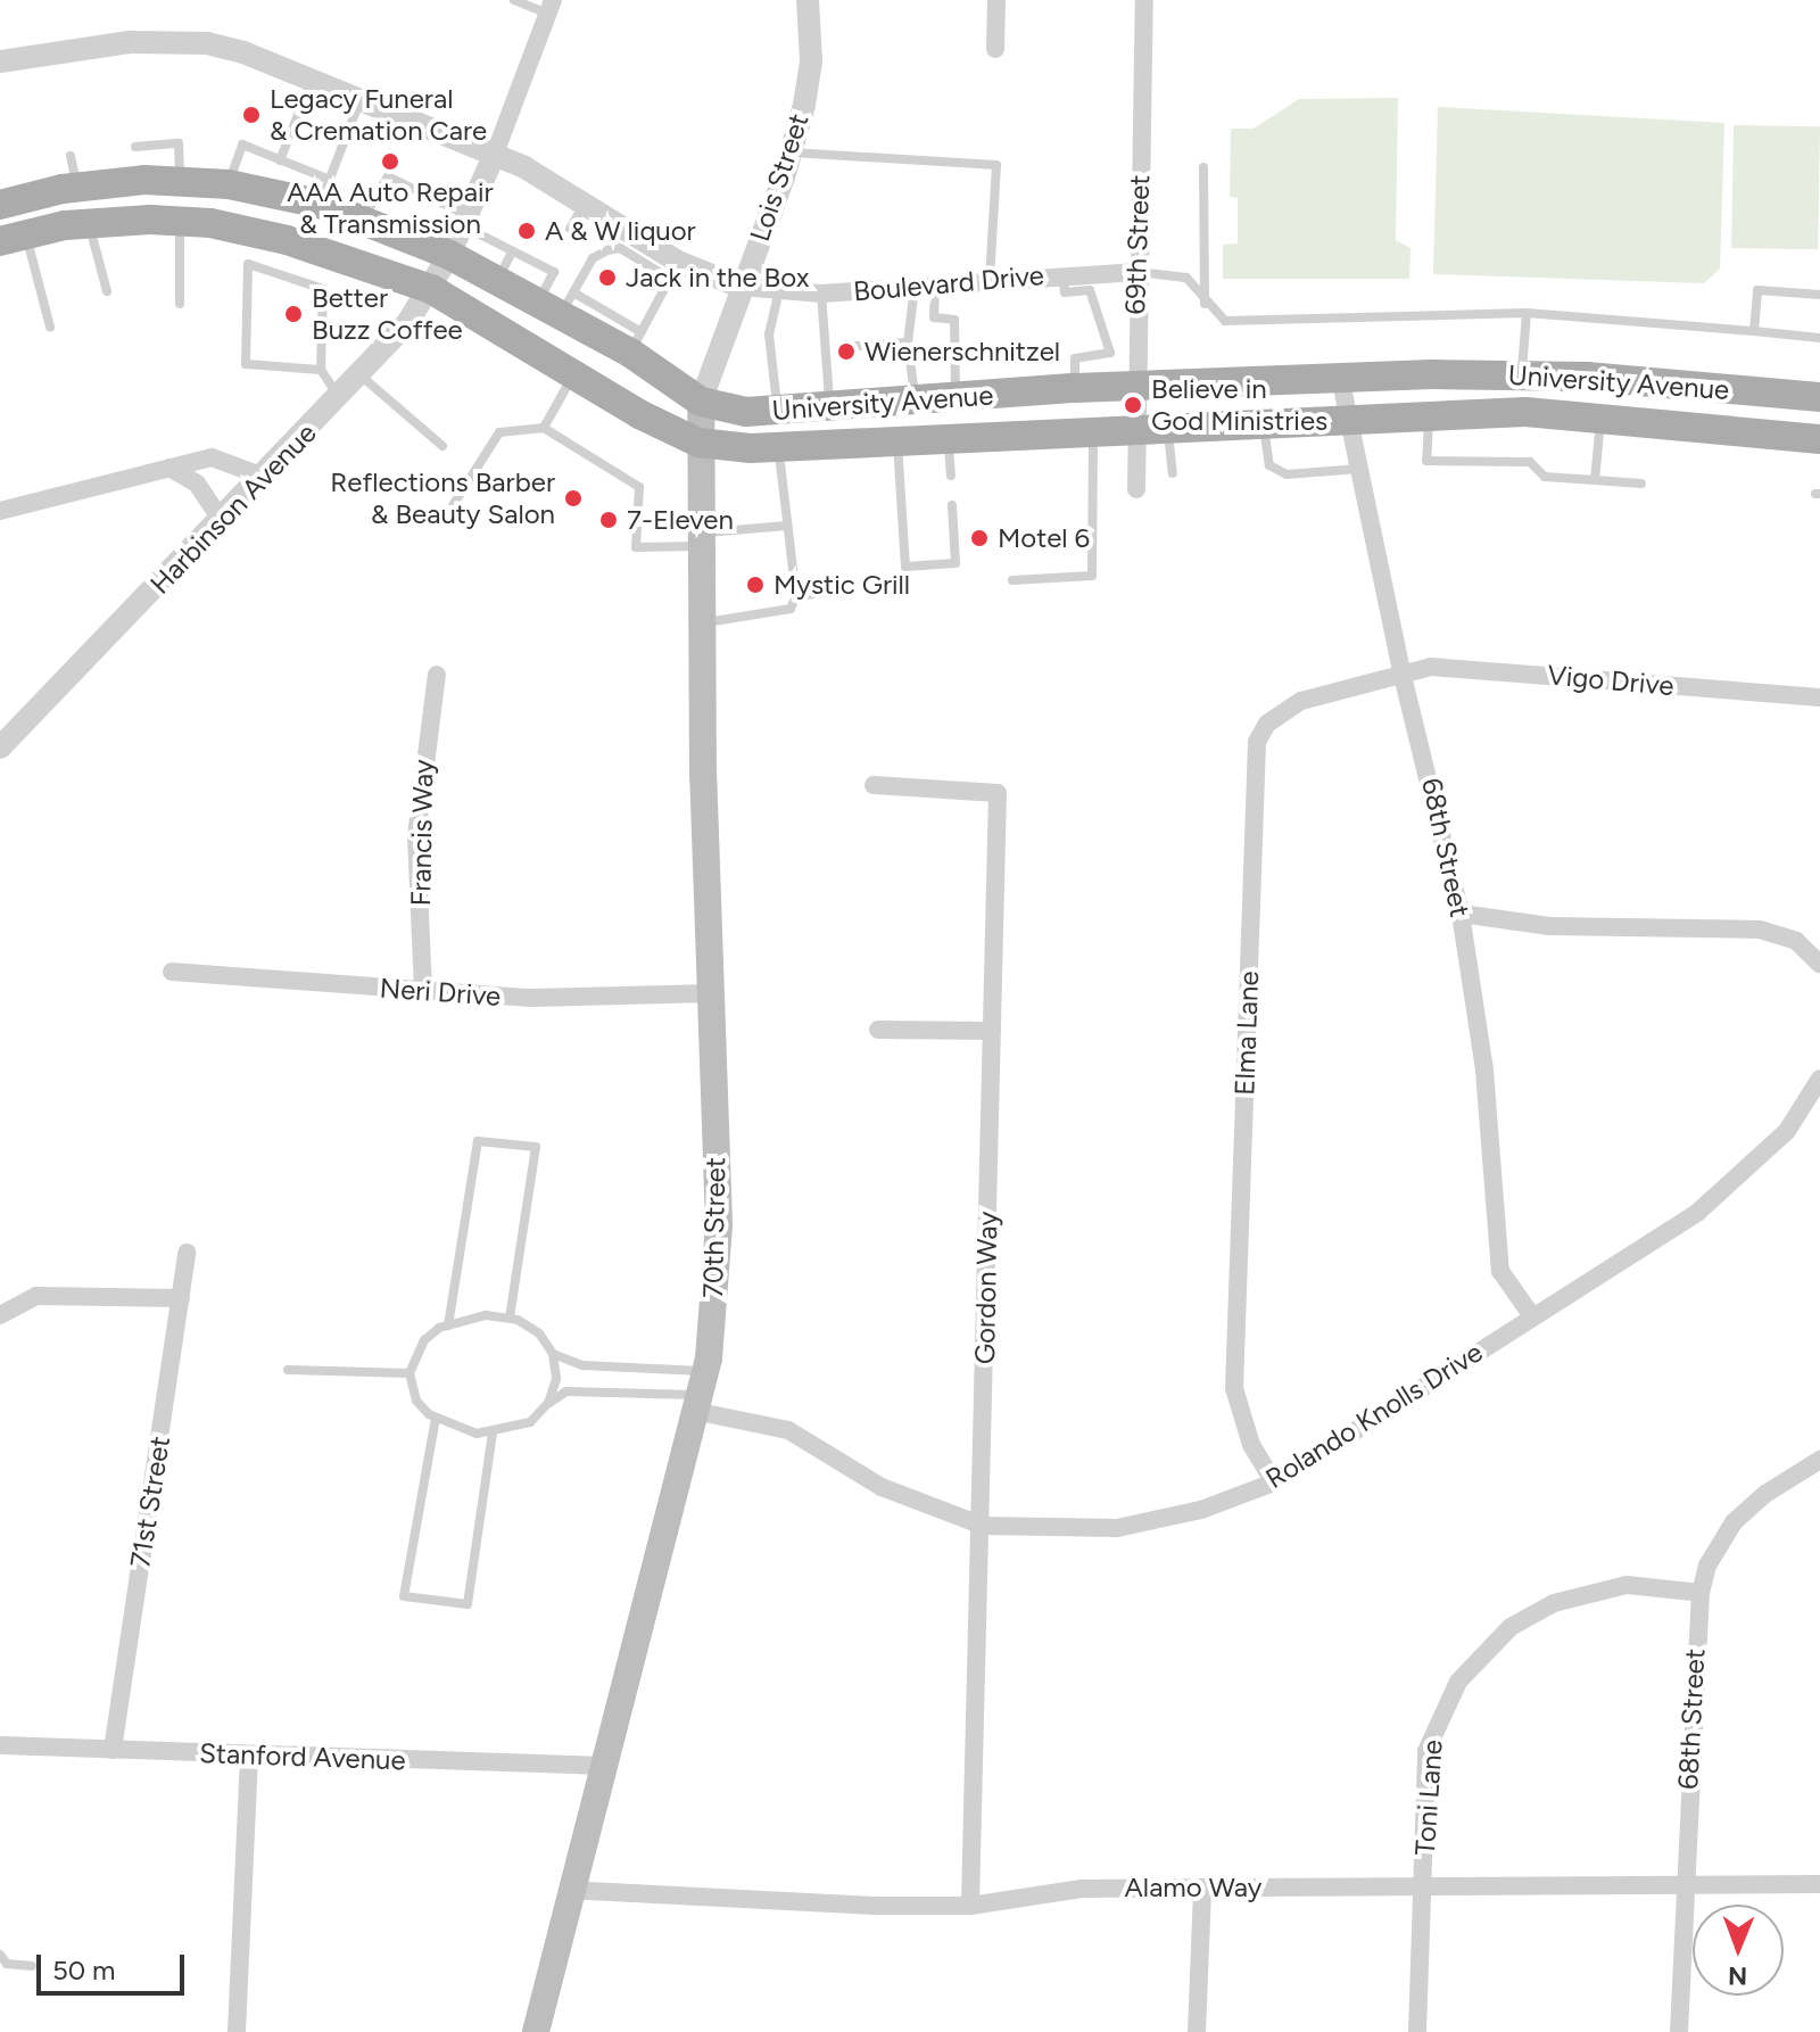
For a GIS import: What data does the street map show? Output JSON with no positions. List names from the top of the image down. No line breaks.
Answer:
{"streets":{"main road":["University Avenue","70th Street"],"street":["Lois Street","69th Street","Boulevard Drive","Harbinson Avenue","Vigo Drive","Francis Way","68th Street","Neri Drive","Elma Lane","Gordon Way","Rolando Knolls Drive","71st Street","Stanford Avenue","Toni Lane","Alamo Way"]},"crossings":[["Lois Street","Boulevard Drive"],["Lois Street","University Avenue"],["Lois Street","70th Street"],["69th Street","Boulevard Drive"],["69th Street","University Avenue"],["Boulevard Drive","Harbinson Avenue"],["University Avenue","Harbinson Avenue"],["University Avenue","68th Street"],["University Avenue","70th Street"],["Vigo Drive","68th Street"],["Vigo Drive","Elma Lane"],["Francis Way","Neri Drive"],["68th Street","Elma Lane"],["68th Street","Rolando Knolls Drive"],["68th Street","Toni Lane"],["68th Street","Alamo Way"],["Neri Drive","70th Street"],["Elma Lane","Rolando Knolls Drive"],["70th Street","Rolando Knolls Drive"],["70th Street","Stanford Avenue"],["70th Street","Alamo Way"],["Gordon Way","Rolando Knolls Drive"],["Gordon Way","Alamo Way"],["71st Street","Stanford Avenue"],["Toni Lane","Alamo Way"]],"places":["Legacy Funeral & Cremation Care","AAA Auto Repair & Transmission","A & W liquor","Jack in the Box","Better Buzz Coffee","Wienerschnitzel","Believe in God Ministries","Reflections Barber & Beauty Salon","7-Eleven","Motel 6","Mystic Grill"],"scale_bar":"50 m","north":"bottom"}
